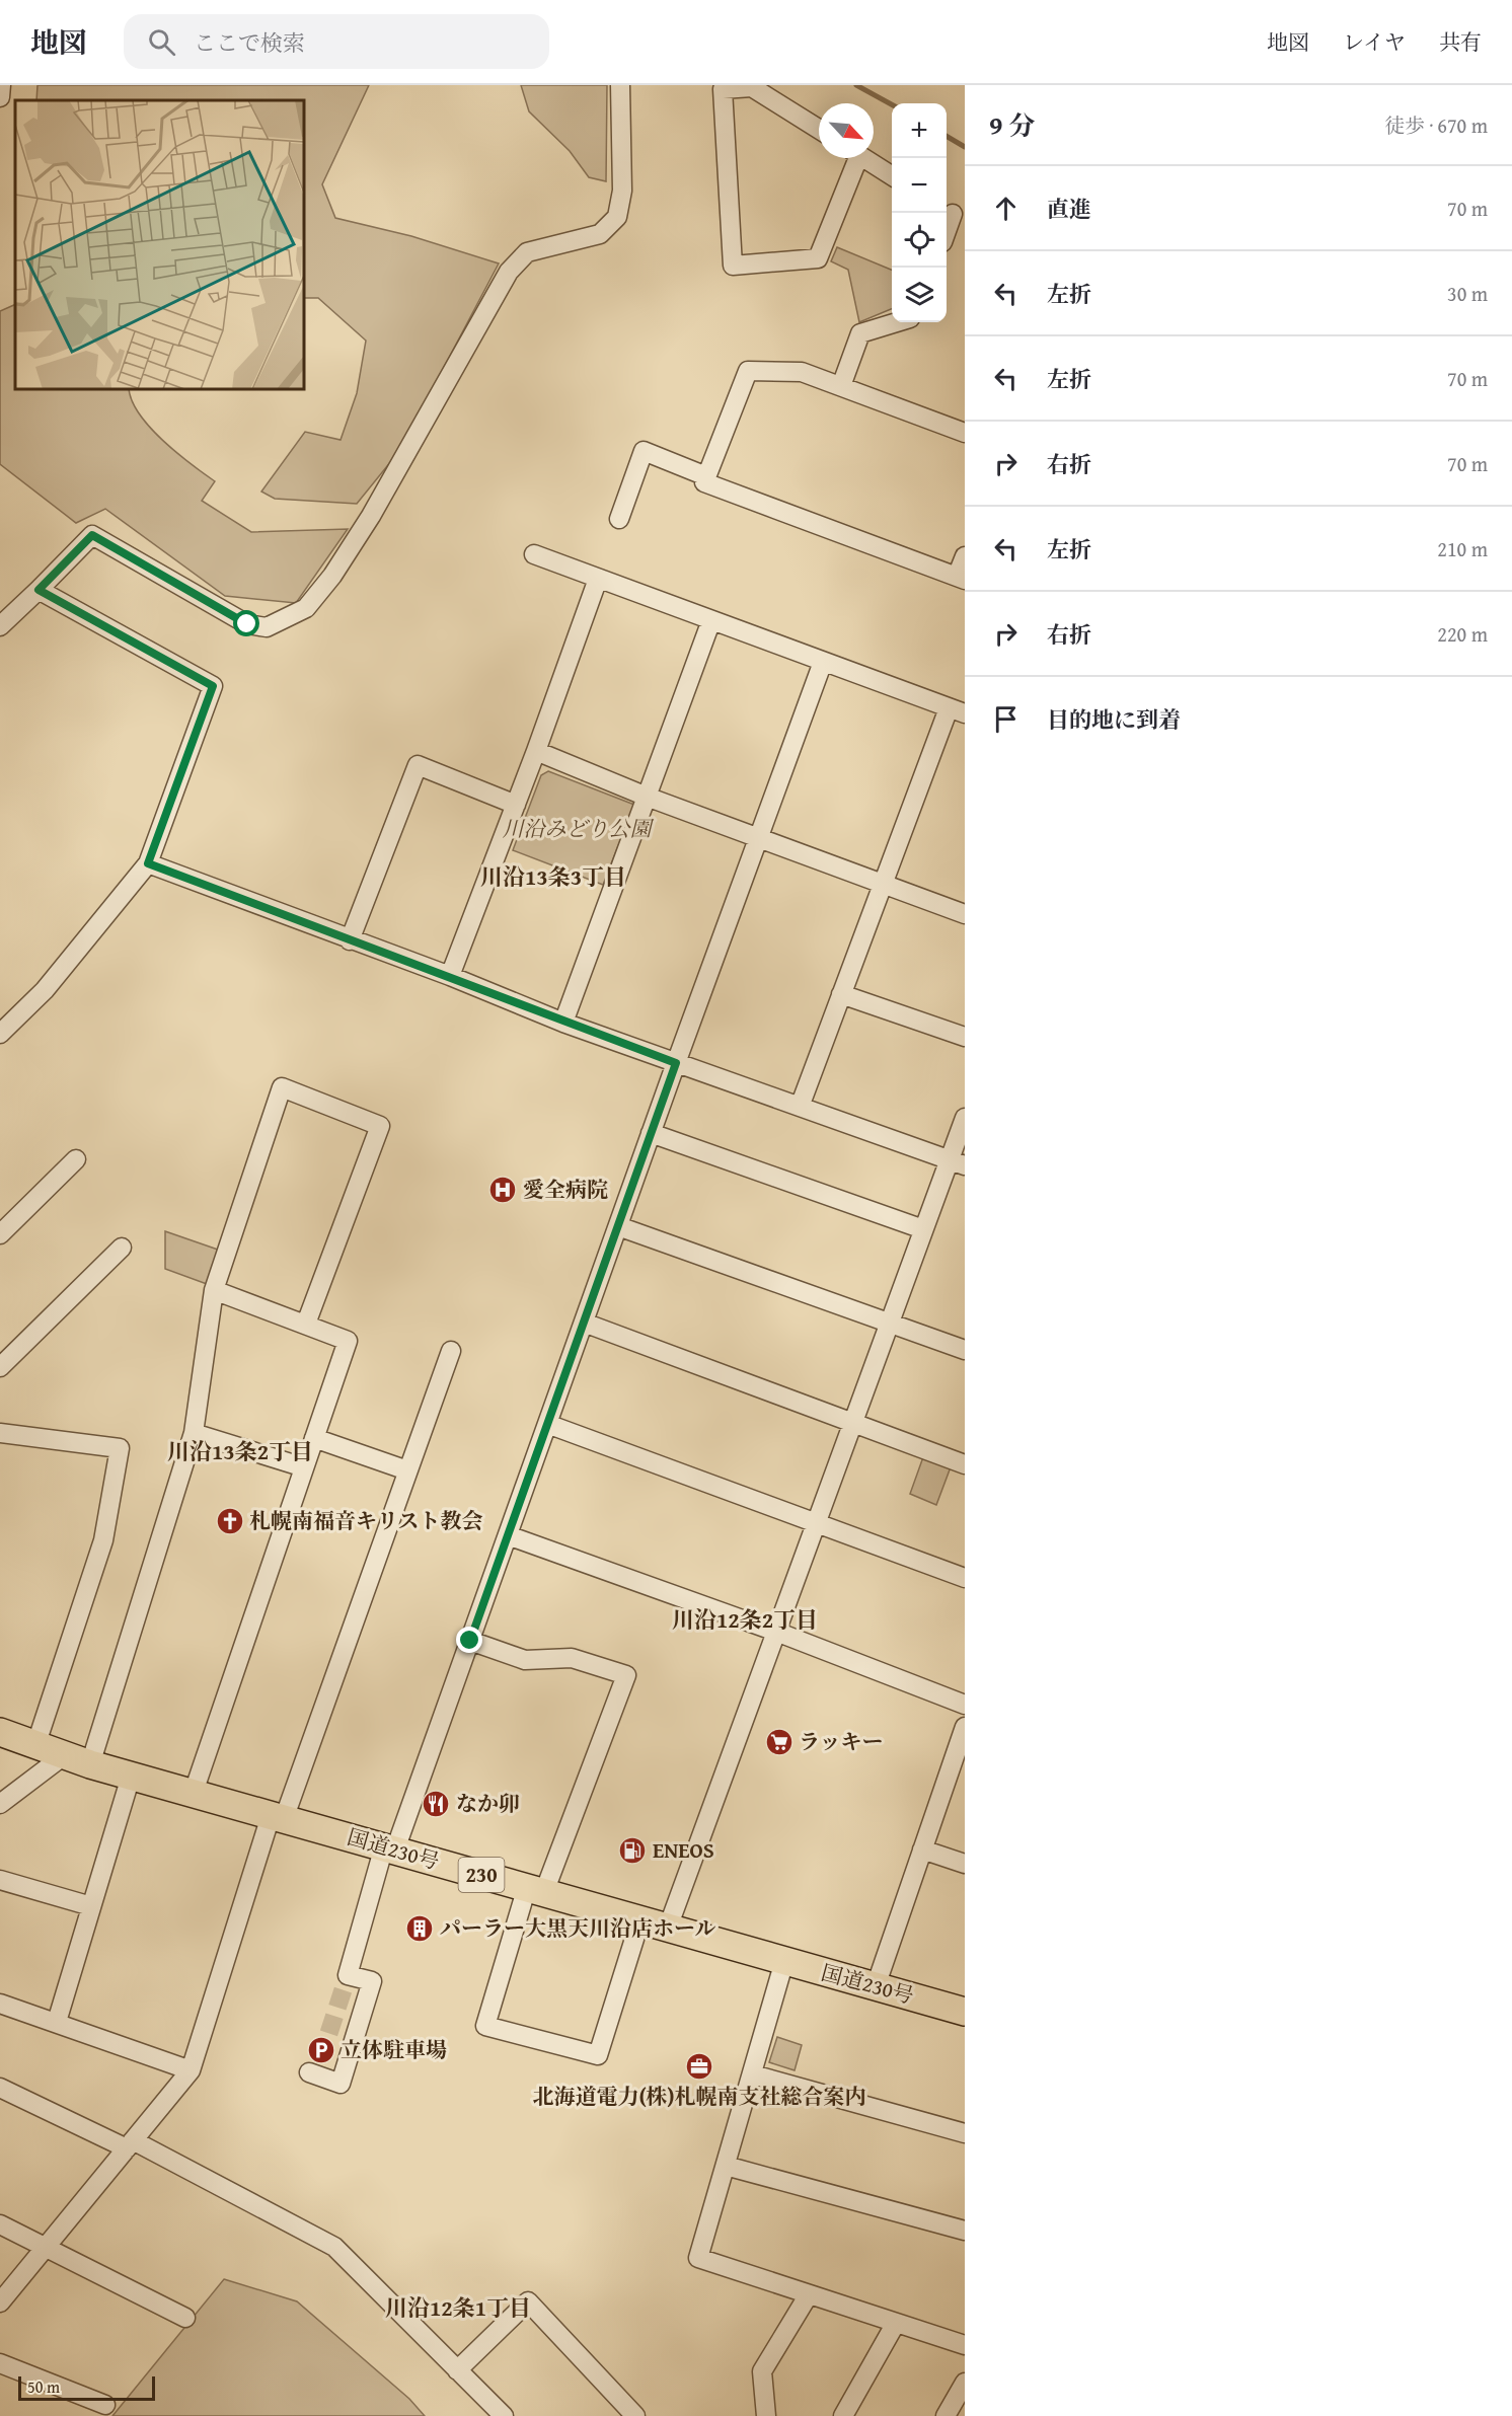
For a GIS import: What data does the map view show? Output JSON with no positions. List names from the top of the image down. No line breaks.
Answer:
{"streets":{"highway":["国道230号","230"]},"districts":["川沿13条3丁目","川沿13条2丁目","川沿12条2丁目","川沿12条1丁目"],"parks":["川沿みどり公園"],"places":{"hospital":["愛全病院"],"church":["札幌南福音キリスト教会"],"supermarket":["ラッキー"],"restaurant":["なか卯"],"fuel station":["ENEOS"],"building":["パーラー大黒天川沿店ホール"],"parking":["立体駐車場"],"office":["北海道電力(株)札幌南支社総合案内"]},"scale_bar":"50 m","north":"bottom right","page":{"header":"地図","search":"ここで検索","nav":["地図","レイヤ","共有"],"heading":["9 分","徒歩 · 670 m"],"map_buttons":["+","−"],"list":[["直進","70 m"],["左折","30 m"],["左折","70 m"],["右折","70 m"],["左折","210 m"],["右折","220 m"],"目的地に到着"],"scale":"50 m"}}
